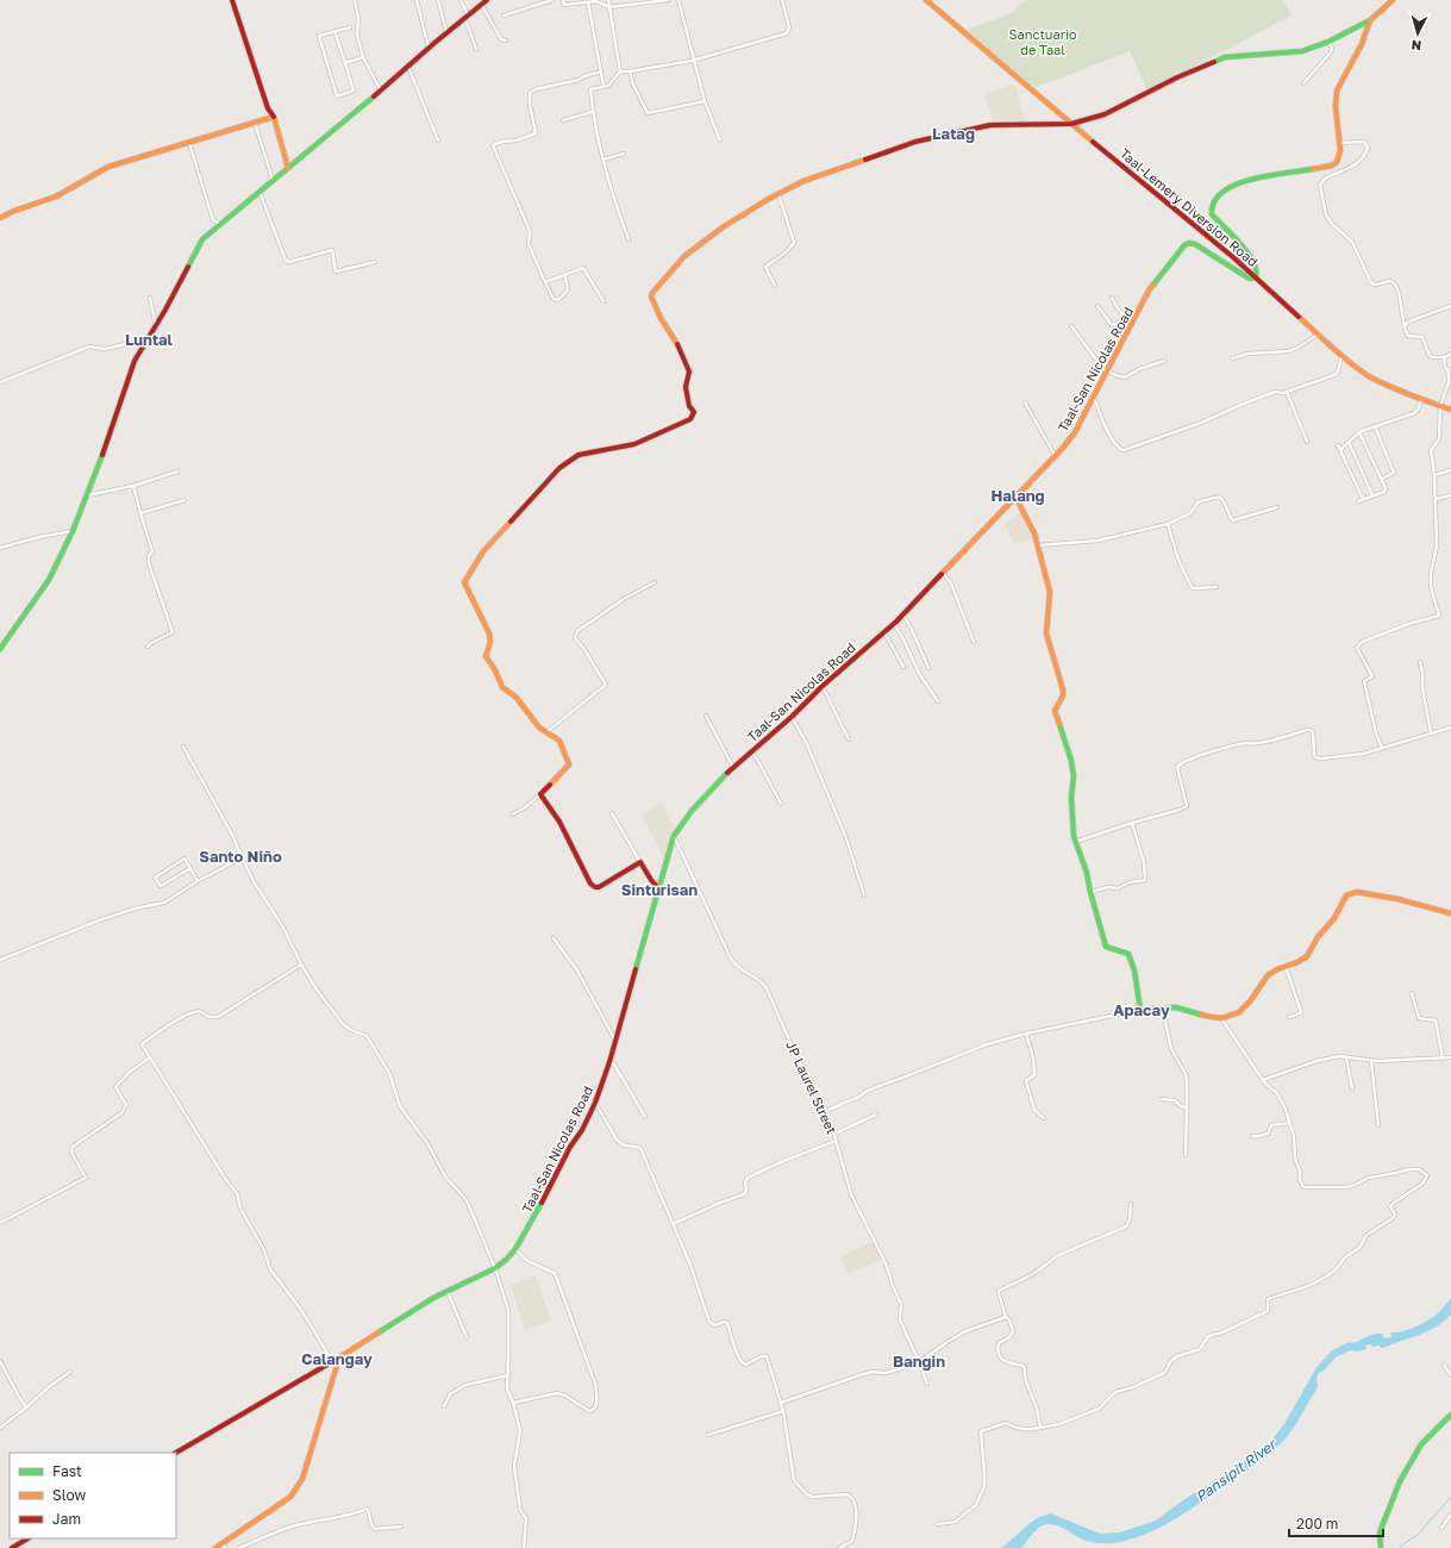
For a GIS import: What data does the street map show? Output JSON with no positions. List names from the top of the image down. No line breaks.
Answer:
{"streets":{"street":["Taal-Lemery Diversion Road","Taal-San Nicolas Road","JP Laurel Street"]},"crossings":[["Taal-Lemery Diversion Road","Taal-San Nicolas Road"],["Taal-San Nicolas Road","JP Laurel Street"]],"districts":["Latag","Luntal","Halang","Santo Niño","Sinturisan","Apacay","Calangay","Bangin"],"water":["Pansipit River"],"parks":["Sanctuario de Taal"],"legend":["Fast","Slow","Jam"],"scale_bar":"200 m","north":"bottom"}
